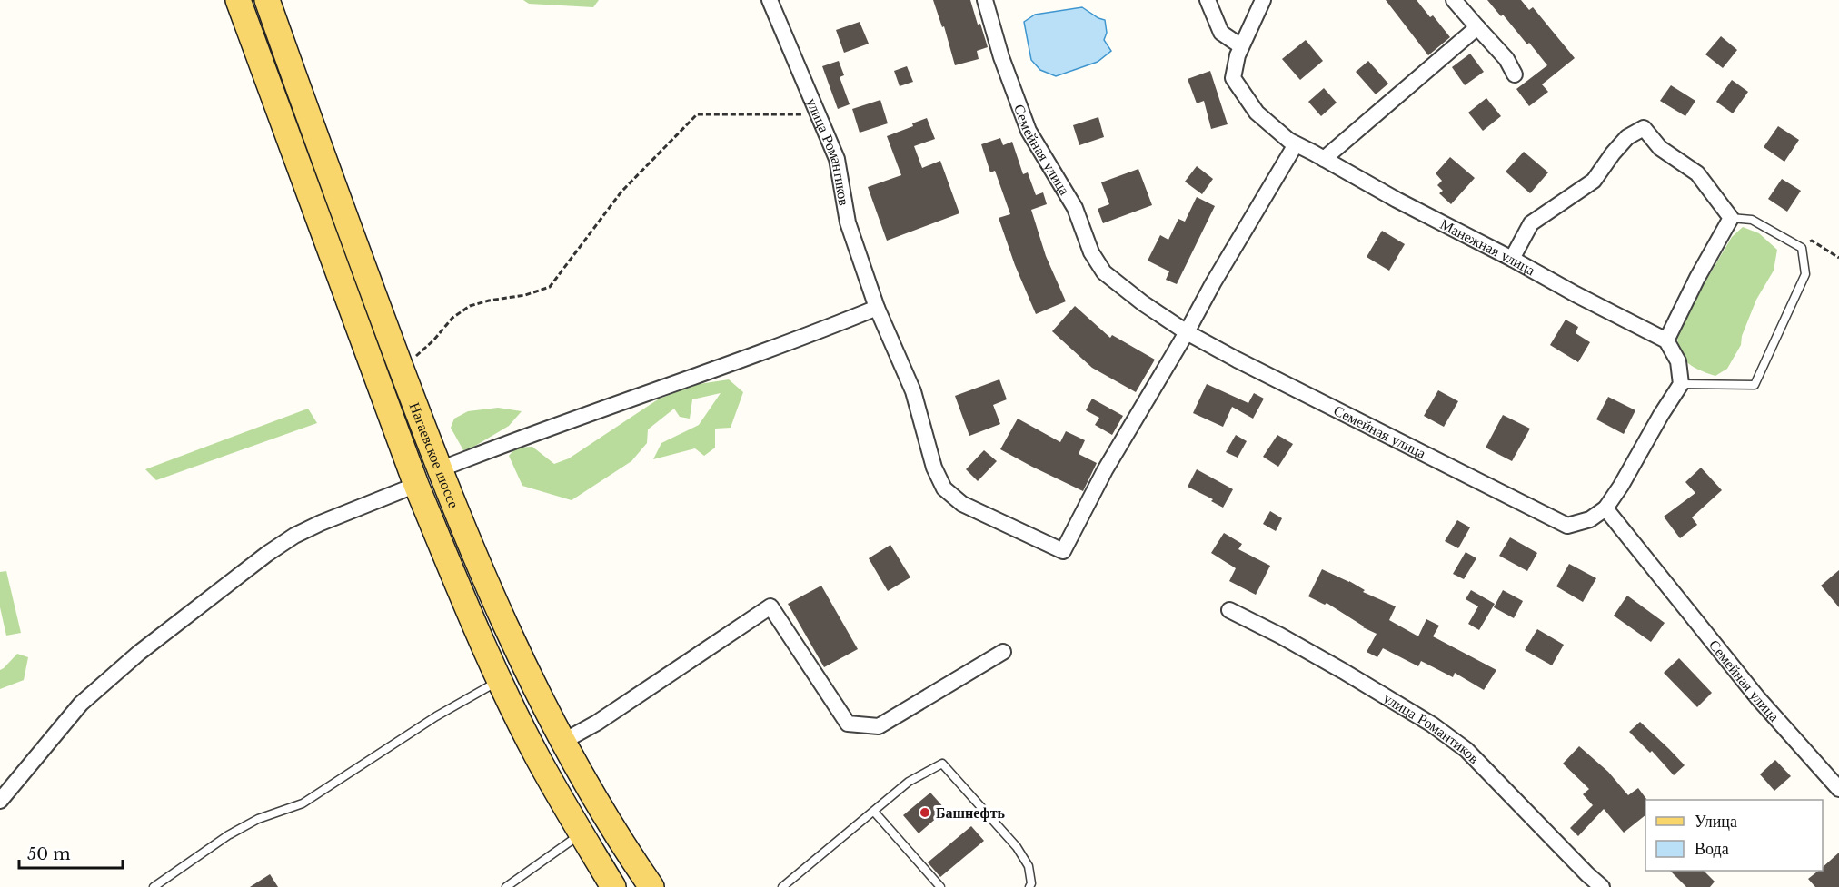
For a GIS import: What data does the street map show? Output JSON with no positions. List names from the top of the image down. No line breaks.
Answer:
{"streets":{"main road":["Нагаевское шоссе"],"street":["Семейная улица","улица Романтиков","Манежная улица"]},"crossings":[["Семейная улица","улица Романтиков"]],"places":["Башнефть"],"legend":["Улица","Вода"],"scale_bar":"50 m"}
